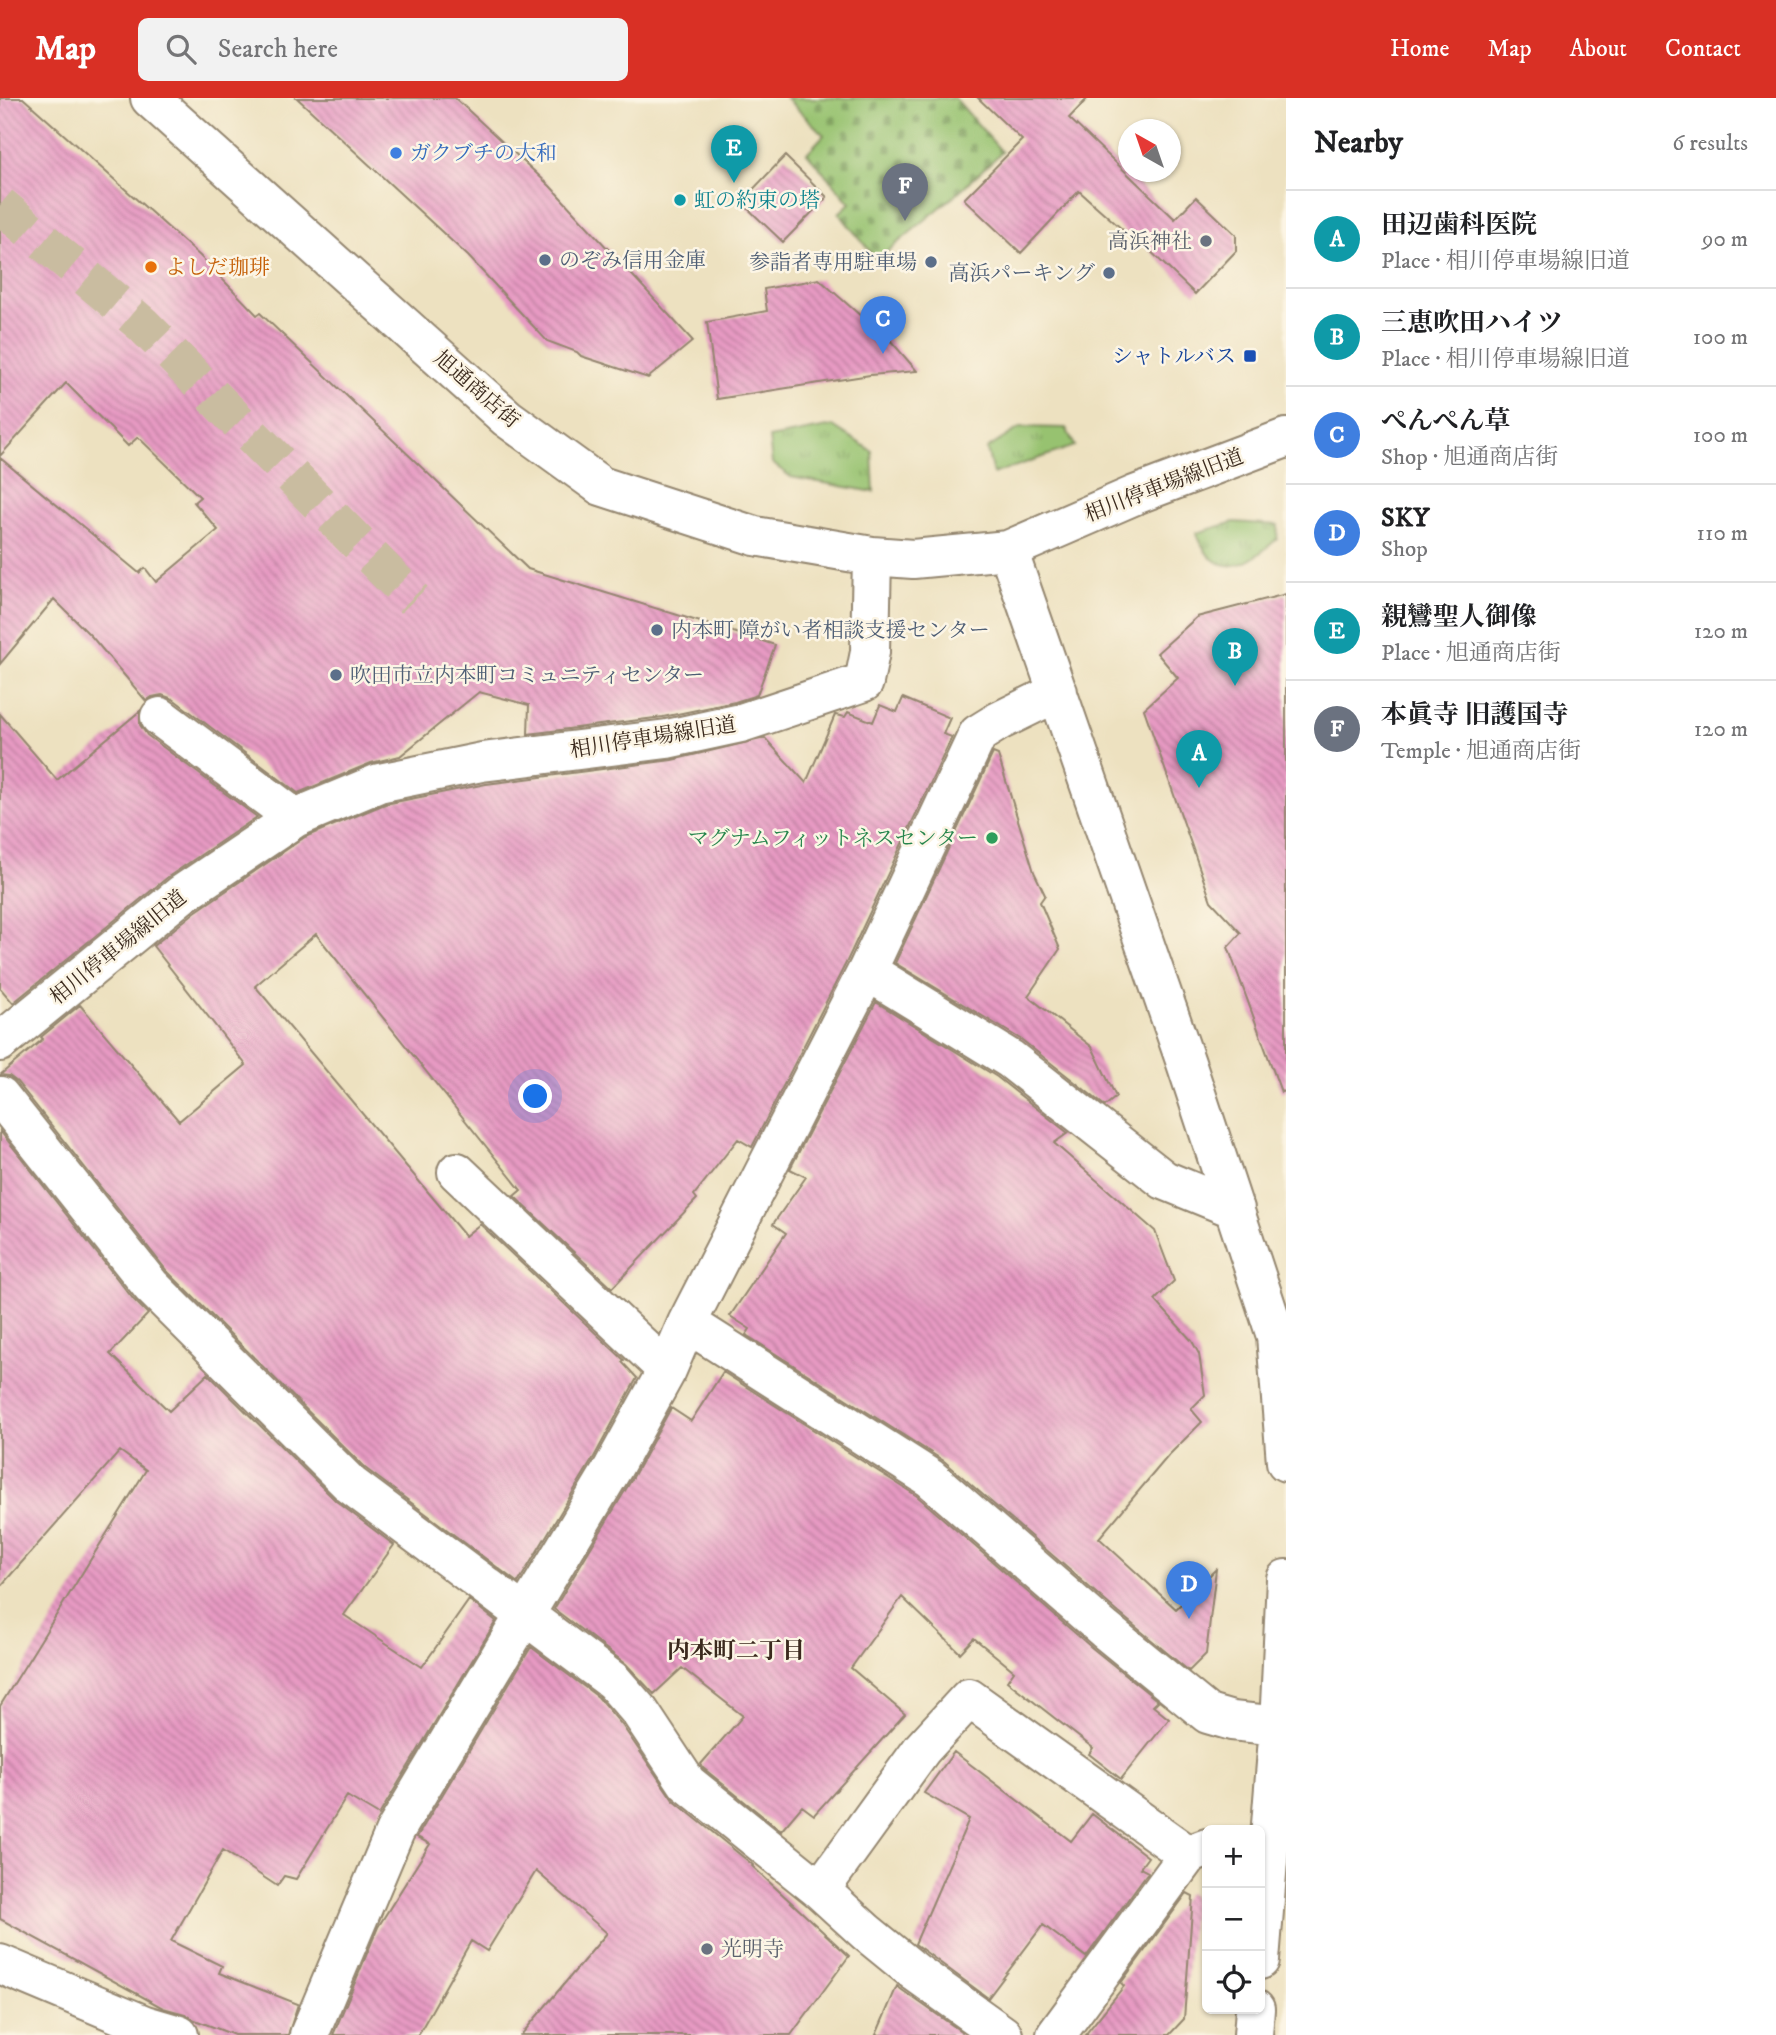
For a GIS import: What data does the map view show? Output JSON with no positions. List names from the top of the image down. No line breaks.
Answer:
{"streets":{"street":["旭通商店街","相川停車場線旧道"]},"crossings":[["旭通商店街","相川停車場線旧道"]],"districts":["内本町二丁目"],"places":{"other":["ガクブチの大和","虹の約束の塔","高浜神社","のぞみ信用金庫","参詣者専用駐車場","よしだ珈琲","高浜パーキング","内本町 障がい者相談支援センター","吹田市立内本町コミュニティセンター","マグナムフィットネスセンター","光明寺"],"transit":["シャトルバス"]},"north":"top left","page":{"header":"Map","search":"Search here","nav":["Home","Map","About","Contact"],"heading":["Nearby","6 results"],"pins":["E","F","C","B","A","D"],"list":[{"mark":"A","name":"田辺歯科医院","note":"Place · 相川停車場線旧道","value":"90 m"},{"mark":"B","name":"三恵吹田ハイツ","note":"Place · 相川停車場線旧道","value":"100 m"},{"mark":"C","name":"ぺんぺん草","note":"Shop · 旭通商店街","value":"100 m"},{"mark":"D","name":"SKY","note":"Shop","value":"110 m"},{"mark":"E","name":"親鸞聖人御像","note":"Place · 旭通商店街","value":"120 m"},{"mark":"F","name":"本眞寺 旧護国寺","note":"Temple · 旭通商店街","value":"120 m"}],"map_buttons":["+","−"]}}
